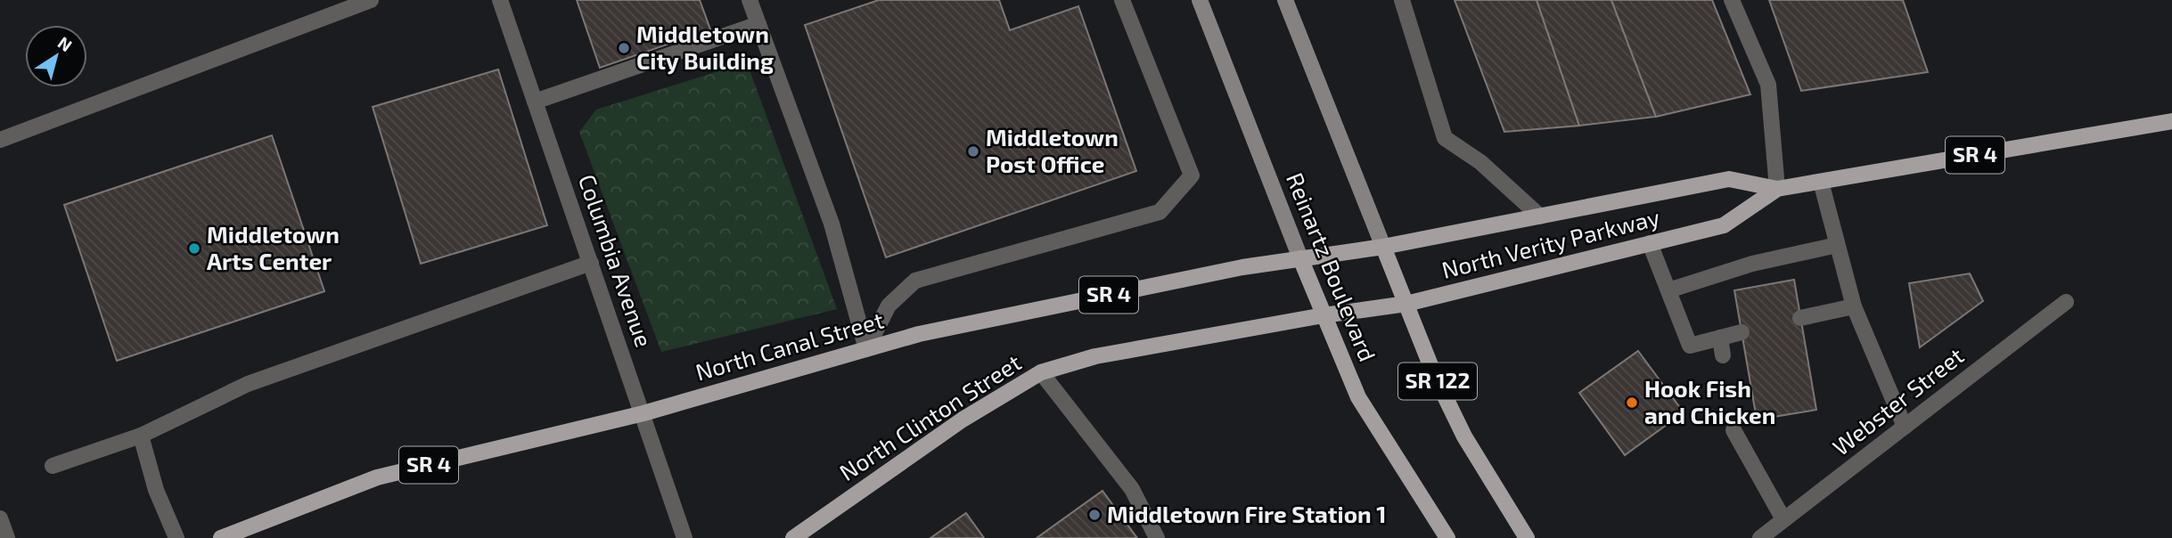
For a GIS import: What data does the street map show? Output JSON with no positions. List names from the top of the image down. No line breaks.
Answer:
{"streets":{"main road":["SR 4","North Verity Parkway","Reinartz Boulevard","North Canal Street","SR 122","North Clinton Street"],"street":["Columbia Avenue","Webster Street"]},"crossings":[["North Verity Parkway","Reinartz Boulevard"],["North Verity Parkway","North Canal Street"],["North Verity Parkway","SR 122"],["North Verity Parkway","North Clinton Street"],["Columbia Avenue","North Canal Street"],["Reinartz Boulevard","North Canal Street"],["Reinartz Boulevard","North Clinton Street"],["North Canal Street","SR 122"]],"places":["Middletown City Building","Middletown Post Office","Middletown Arts Center","Hook Fish and Chicken","Middletown Fire Station 1"],"north":"top right"}
